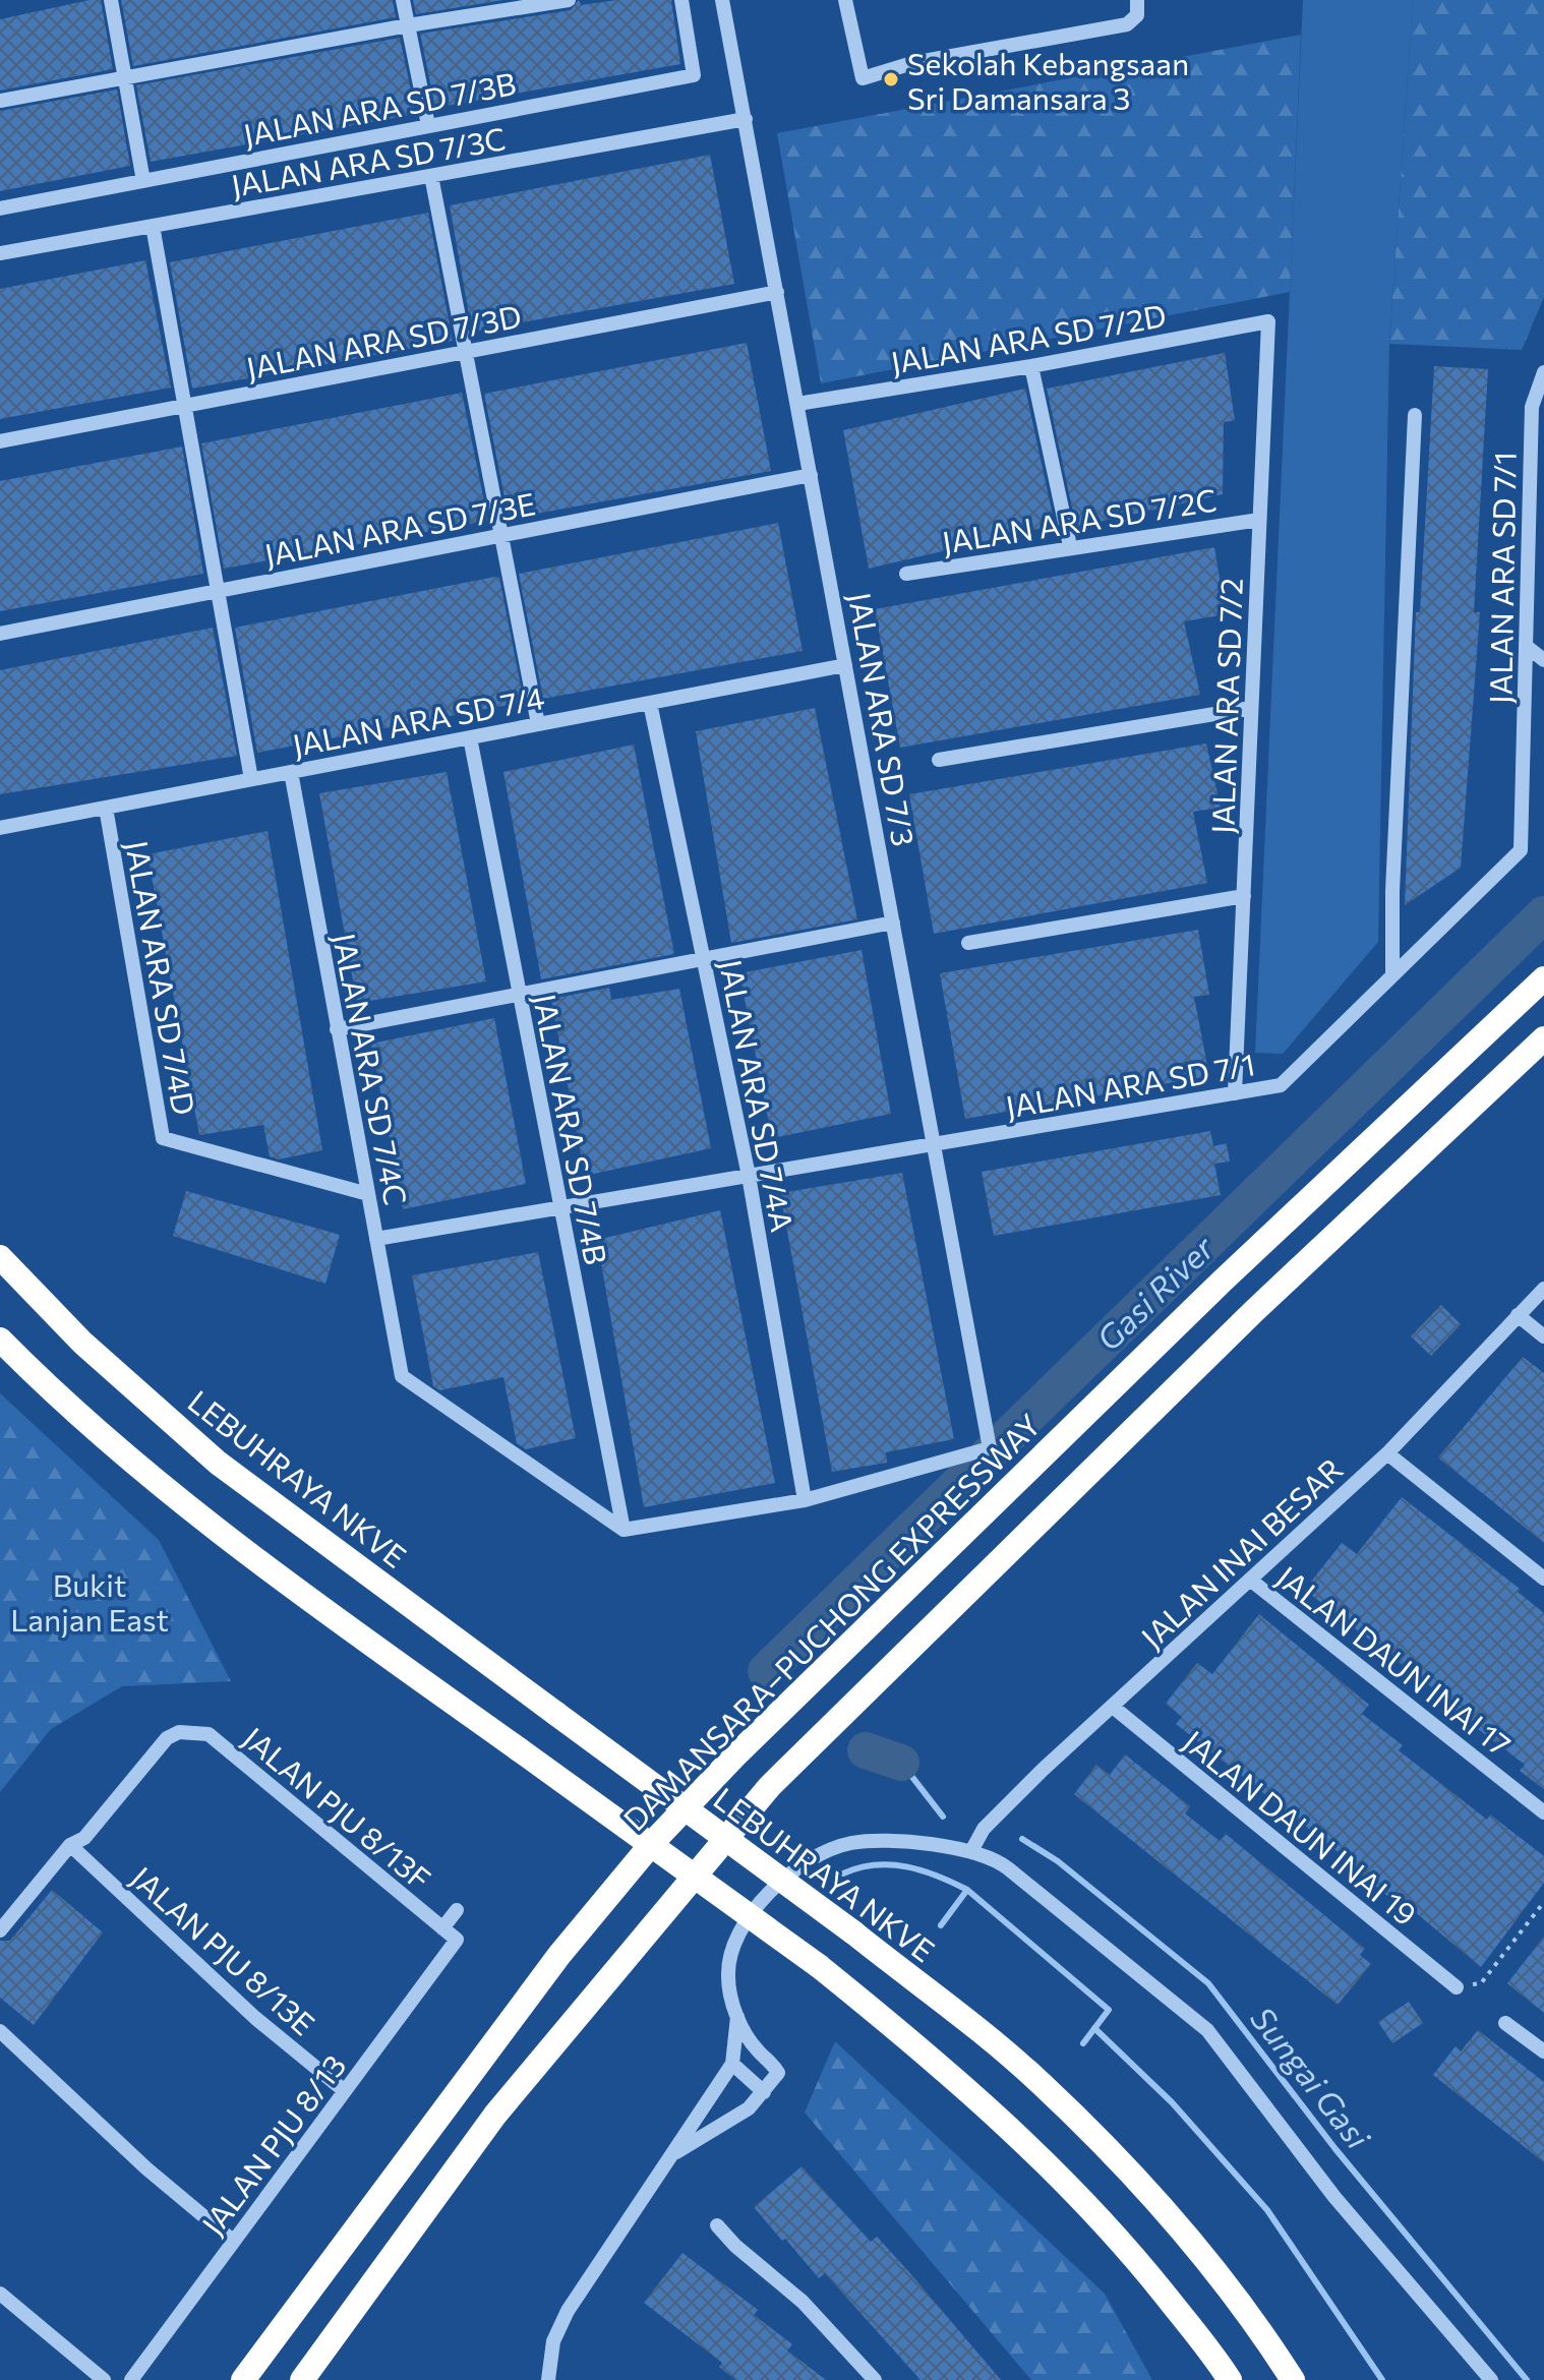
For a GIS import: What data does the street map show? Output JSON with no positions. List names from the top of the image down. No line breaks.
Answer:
{"streets":{"highway":["LEBUHRAYA NKVE","DAMANSARA–PUCHONG EXPRESSWAY"],"street":["JALAN ARA SD 7/3B","JALAN ARA SD 7/3C","JALAN ARA SD 7/2D","JALAN ARA SD 7/3D","JALAN ARA SD 7/2C","JALAN ARA SD 7/3E","JALAN ARA SD 7/1","JALAN ARA SD 7/2","JALAN ARA SD 7/3","JALAN ARA SD 7/4","JALAN ARA SD 7/4D","JALAN ARA SD 7/4C","JALAN ARA SD 7/4A","JALAN ARA SD 7/4B","JALAN INAI BESAR","JALAN DAUN INAI 17","JALAN PJU 8/13F","JALAN DAUN INAI 19","JALAN PJU 8/13E","JALAN PJU 8/13"]},"crossings":[["JALAN ARA SD 7/3C","JALAN ARA SD 7/3"],["JALAN ARA SD 7/2D","JALAN ARA SD 7/2"],["JALAN ARA SD 7/2D","JALAN ARA SD 7/3"],["JALAN ARA SD 7/3D","JALAN ARA SD 7/3"],["JALAN ARA SD 7/2C","JALAN ARA SD 7/2"],["JALAN ARA SD 7/3E","JALAN ARA SD 7/3"],["JALAN ARA SD 7/1","JALAN ARA SD 7/2"],["JALAN ARA SD 7/1","JALAN ARA SD 7/3"],["JALAN ARA SD 7/1","JALAN ARA SD 7/4C"],["JALAN ARA SD 7/1","JALAN ARA SD 7/4A"],["JALAN ARA SD 7/1","JALAN ARA SD 7/4B"],["JALAN ARA SD 7/3","JALAN ARA SD 7/4"],["JALAN ARA SD 7/3","JALAN ARA SD 7/4A"],["JALAN ARA SD 7/4","JALAN ARA SD 7/4D"],["JALAN ARA SD 7/4","JALAN ARA SD 7/4C"],["JALAN ARA SD 7/4","JALAN ARA SD 7/4A"],["JALAN ARA SD 7/4","JALAN ARA SD 7/4B"],["JALAN ARA SD 7/4D","JALAN ARA SD 7/4C"],["JALAN ARA SD 7/4C","JALAN ARA SD 7/4B"],["JALAN INAI BESAR","JALAN DAUN INAI 17"],["JALAN INAI BESAR","JALAN DAUN INAI 19"],["JALAN PJU 8/13F","JALAN PJU 8/13E"],["JALAN PJU 8/13F","JALAN PJU 8/13"],["JALAN PJU 8/13E","JALAN PJU 8/13"]],"water":["Gasi River","Sungai Gasi"],"parks":["Bukit Lanjan East"],"places":["Sekolah Kebangsaan Sri Damansara 3"]}
